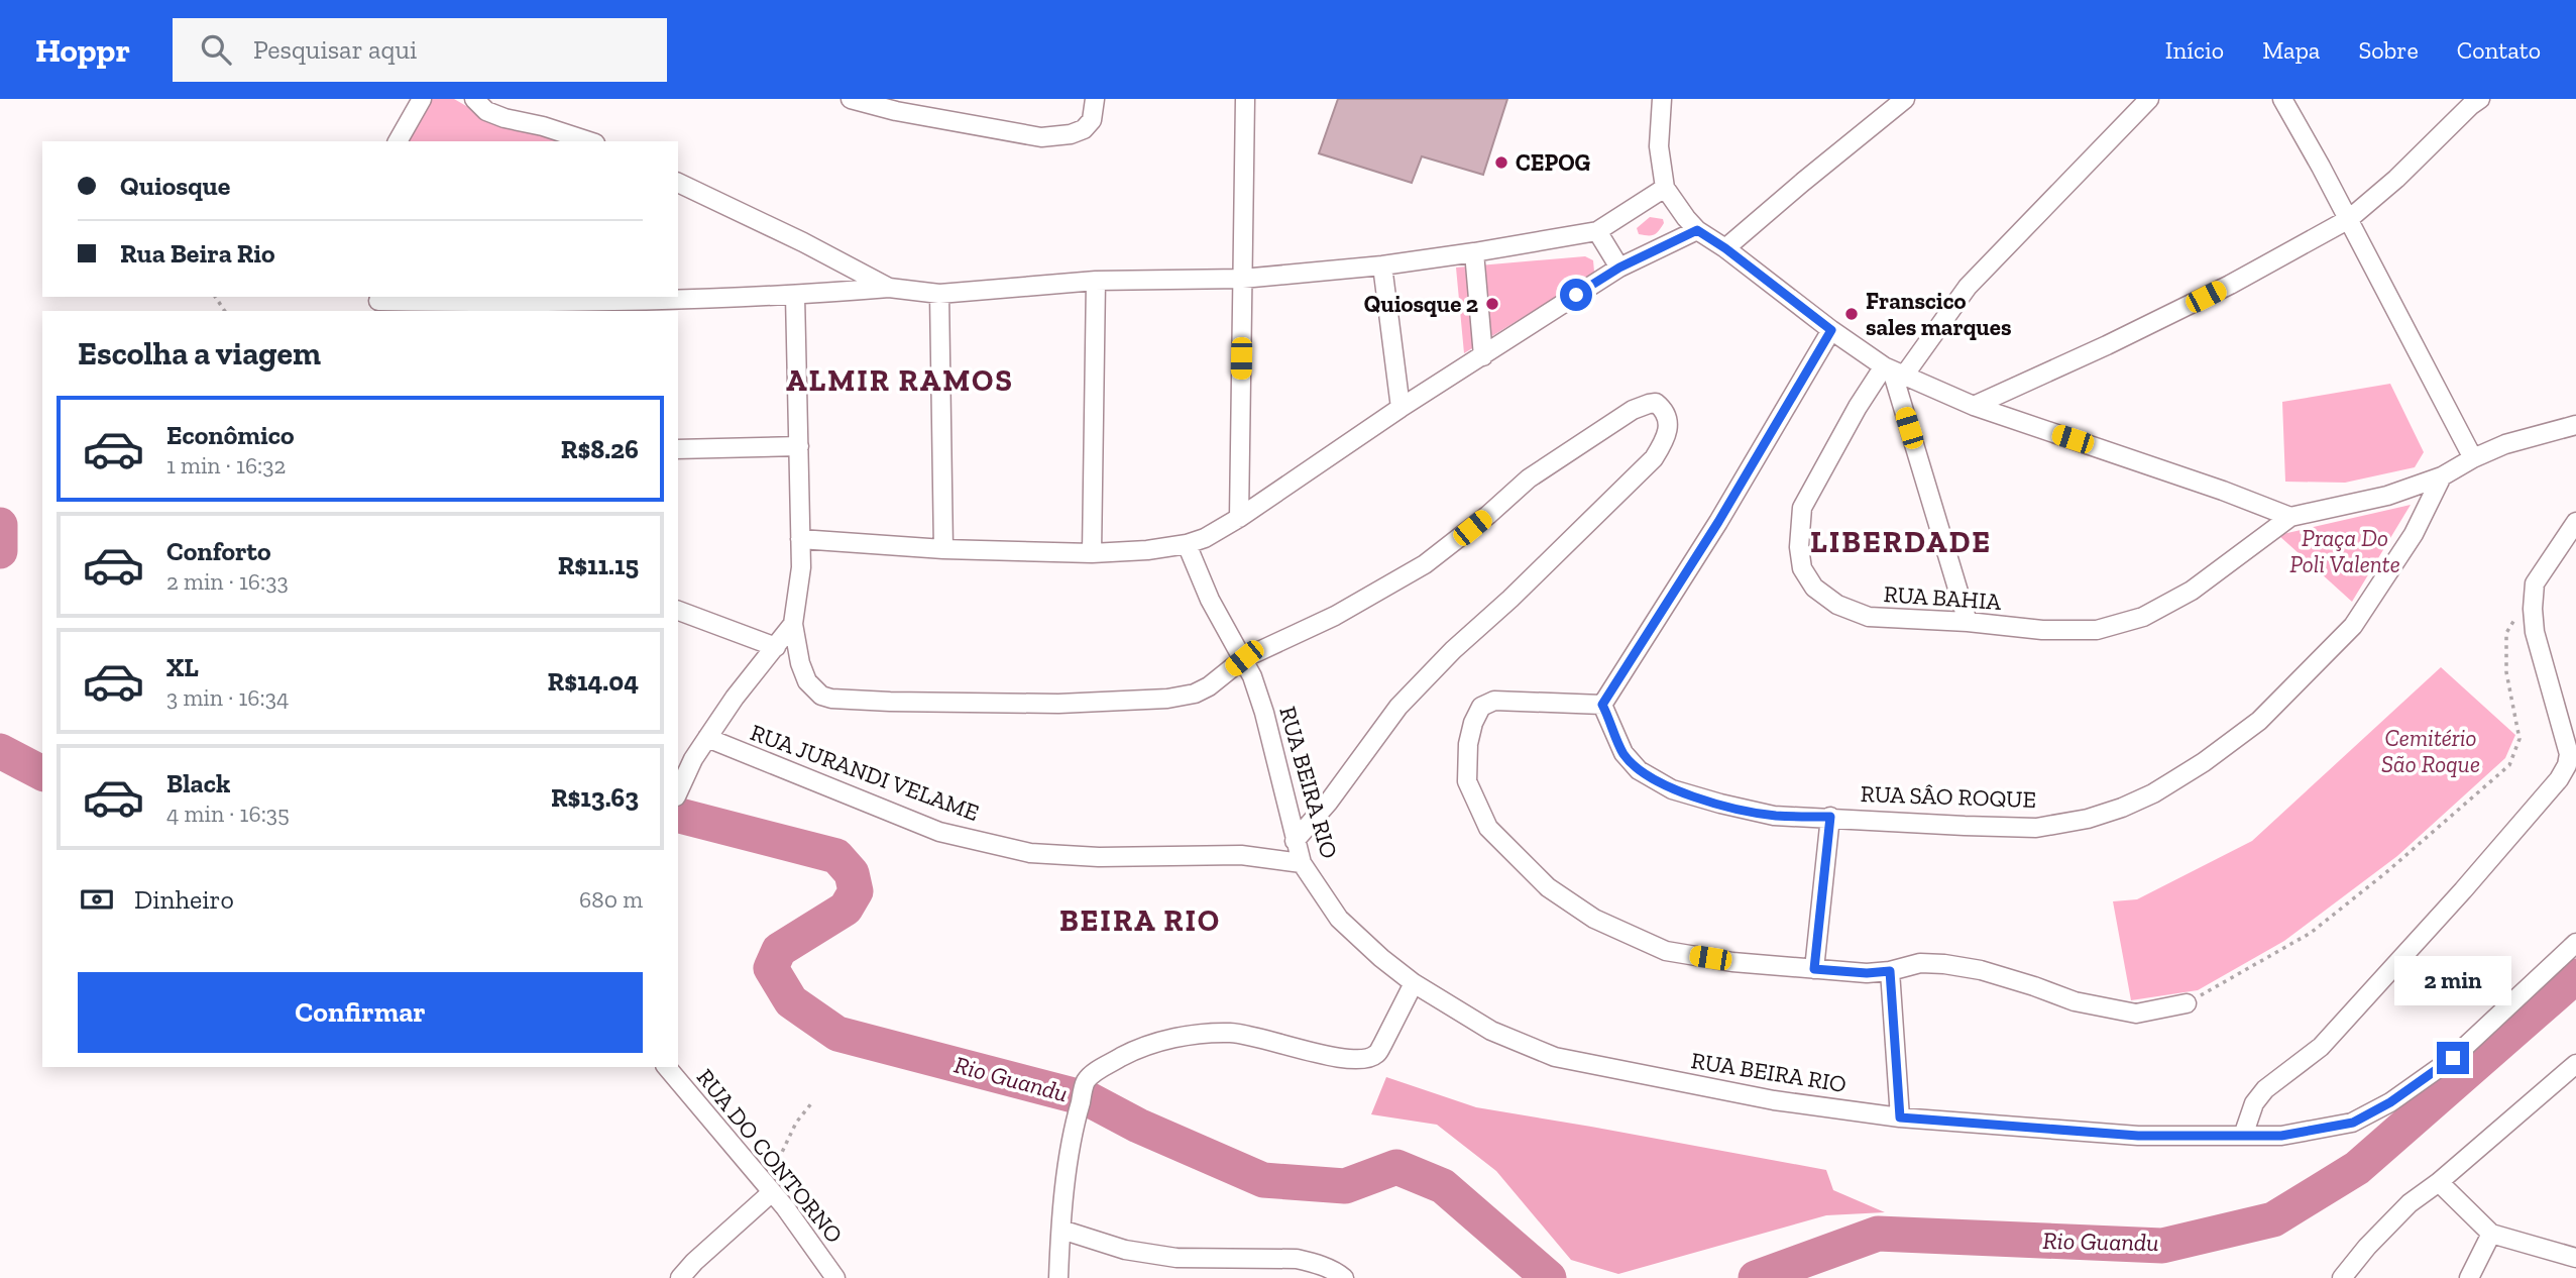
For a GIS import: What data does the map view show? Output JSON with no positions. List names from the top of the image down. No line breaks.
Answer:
{"streets":{"street":["RUA BAHIA","RUA JURANDI VELAME","RUA BEIRA RIO","RUA SÂO ROQUE","RUA DO CONTORNO"]},"crossings":[["RUA JURANDI VELAME","RUA BEIRA RIO"]],"districts":["ALMIR RAMOS","LIBERDADE","BEIRA RIO"],"water":["Rio Guandu"],"parks":["Praça Do Poli Valente","Cemitério São Roque"],"places":["CEPOG","Quiosque 2","Franscico sales marques"],"page":{"header":"Hoppr","search":"Pesquisar aqui","nav":["Início","Mapa","Sobre","Contato"],"banner":["Quiosque","Rua Beira Rio"],"heading":"Escolha a viagem","list":[{"name":"Econômico","note":"1 min · 16:32","value":"R$8.26"},{"name":"Conforto","note":"2 min · 16:33","value":"R$11.15"},{"name":"XL","note":"3 min · 16:34","value":"R$14.04"},{"name":"Black","note":"4 min · 16:35","value":"R$13.63"}],"pay":["Dinheiro","680 m"],"bubble":"2 min","buttons":"Confirmar"}}
